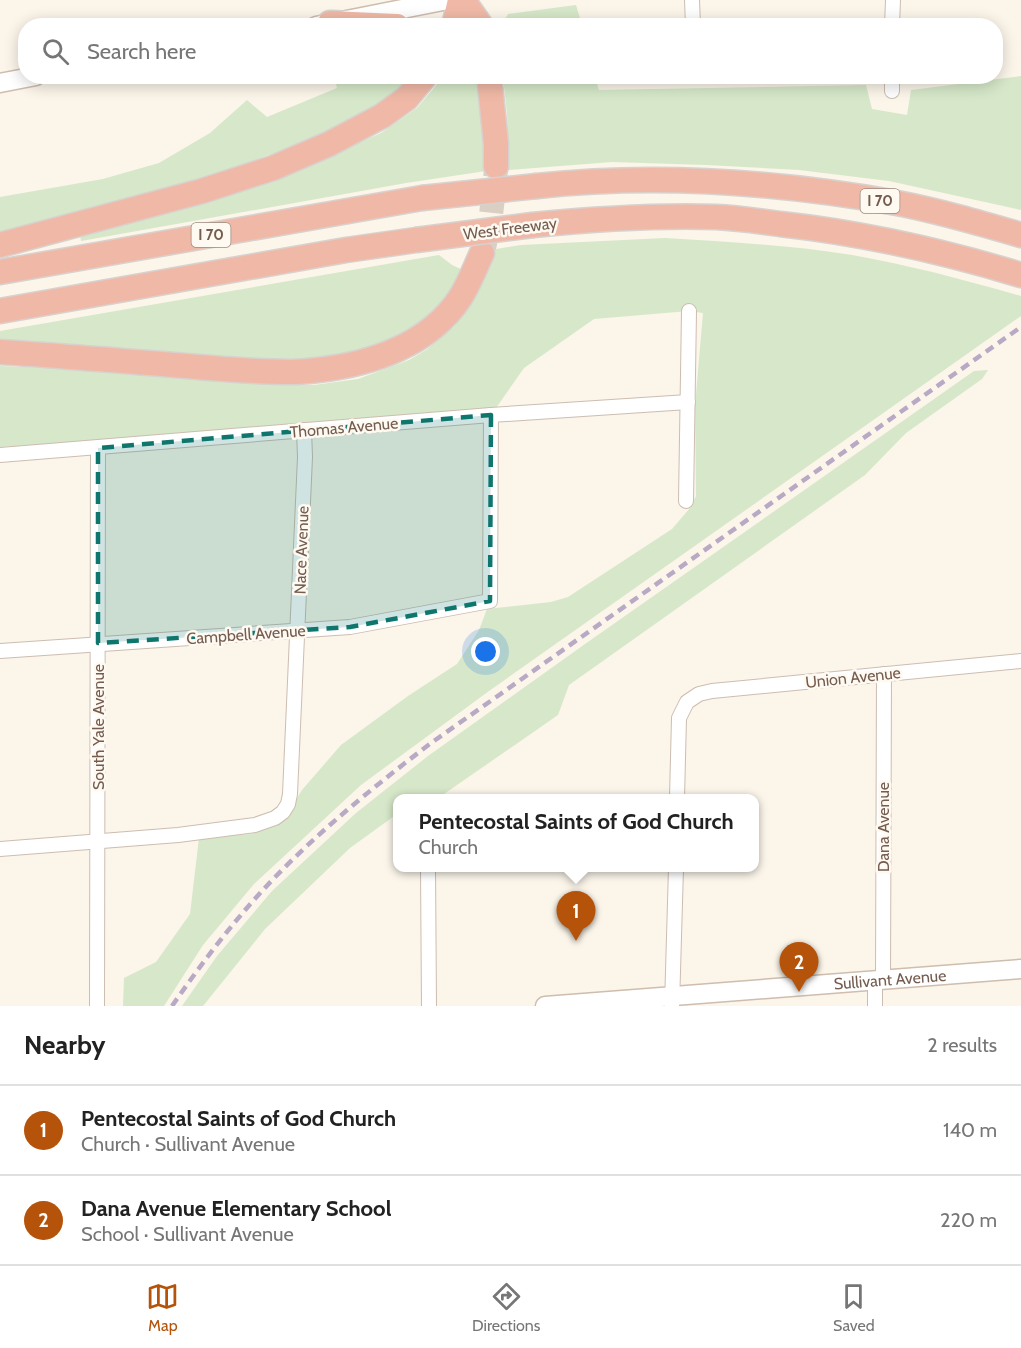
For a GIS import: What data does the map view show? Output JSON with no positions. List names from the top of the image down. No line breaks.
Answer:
{"streets":{"highway":["I 70","West Freeway"],"street":["Thomas Avenue","Nace Avenue","Campbell Avenue","Union Avenue","South Yale Avenue","Dana Avenue","Sullivant Avenue"]},"crossings":[["Thomas Avenue","Nace Avenue"],["Thomas Avenue","Campbell Avenue"],["Thomas Avenue","South Yale Avenue"],["Nace Avenue","Campbell Avenue"],["Nace Avenue","South Yale Avenue"],["Campbell Avenue","South Yale Avenue"],["Union Avenue","Dana Avenue"],["Dana Avenue","Sullivant Avenue"]],"page":{"search":"Search here","popup":["Pentecostal Saints of God Church","Church"],"pins":["1","2"],"heading":["Nearby","2 results"],"list":[{"mark":"1","name":"Pentecostal Saints of God Church","note":"Church · Sullivant Avenue","value":"140 m"},{"mark":"2","name":"Dana Avenue Elementary School","note":"School · Sullivant Avenue","value":"220 m"}],"nav":["Map","Directions","Saved"]}}
